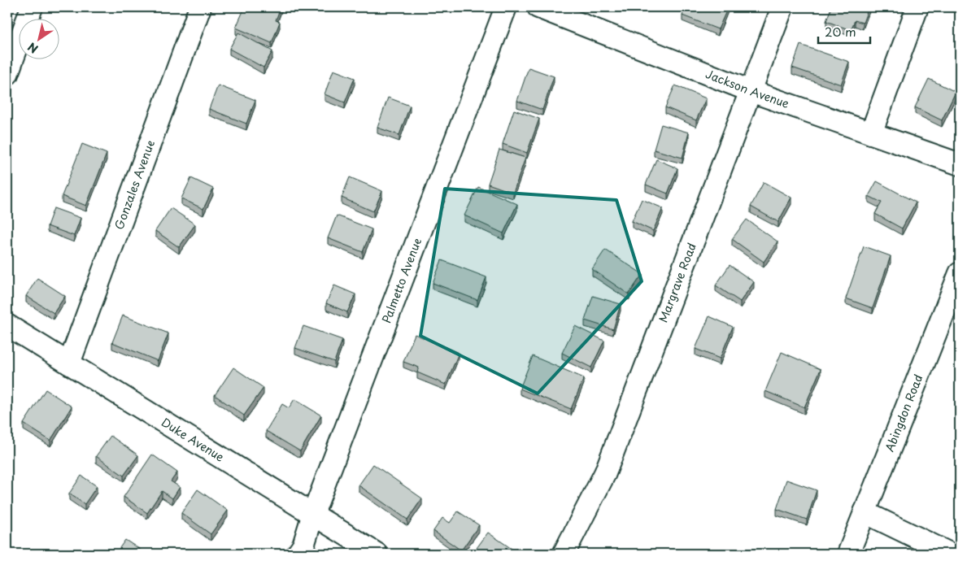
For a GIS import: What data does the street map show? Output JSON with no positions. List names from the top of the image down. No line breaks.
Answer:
{"streets":{"street":["Jackson Avenue","Gonzales Avenue","Palmetto Avenue","Margrave Road","Abingdon Road","Duke Avenue"]},"crossings":[["Jackson Avenue","Margrave Road"],["Gonzales Avenue","Duke Avenue"],["Palmetto Avenue","Duke Avenue"]],"scale_bar":"20 m","north":"bottom left"}
